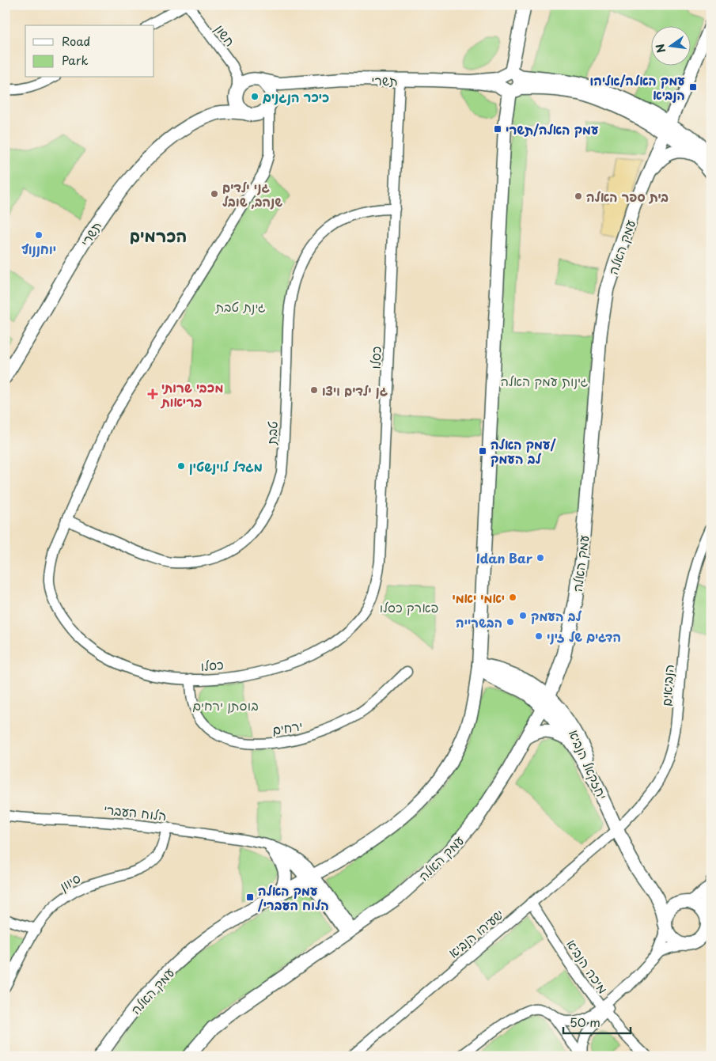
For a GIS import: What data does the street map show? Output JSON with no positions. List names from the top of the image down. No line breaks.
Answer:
{"streets":{"street":["חשון","תשרי","עמק האלה","כסלו","טבת","הנביאים","ירחים","יחזקאל הנביא","הלוח העברי","סיוון","ישעיהו הנביא","מיכה הנביא"]},"crossings":[["חשון","תשרי"],["חשון","כסלו"],["תשרי","עמק האלה"],["תשרי","כסלו"],["עמק האלה","יחזקאל הנביא"],["עמק האלה","הלוח העברי"],["כסלו","טבת"],["כסלו","ירחים"],["הנביאים","יחזקאל הנביא"],["הנביאים","ישעיהו הנביא"],["יחזקאל הנביא","ישעיהו הנביא"],["הלוח העברי","סיוון"],["ישעיהו הנביא","מיכה הנביא"]],"districts":["הכרמים"],"parks":["גינת טבת","גינות עמק האלה","פארק כסלו","בוסתן ירחים"],"places":{"transit":["עמק האלה/אליהו הנביא","עמק האלה/תשרי","עמק האלה/ לב העמק","עמק האלה /הלוח העברי"],"other":["כיכר הנגנים","גני ילדים שנהב, שובל","בית ספר האלה","יוחננוף","גן ילדים ויצו","מגדל לוינשטין","Idan Bar","יאמי יאמי","לב העמק","הבשרייה","הדגים של זיני"],"health":["מכבי שרותי בריאות"]},"legend":["Road","Park"],"scale_bar":"50 m","north":"left"}
